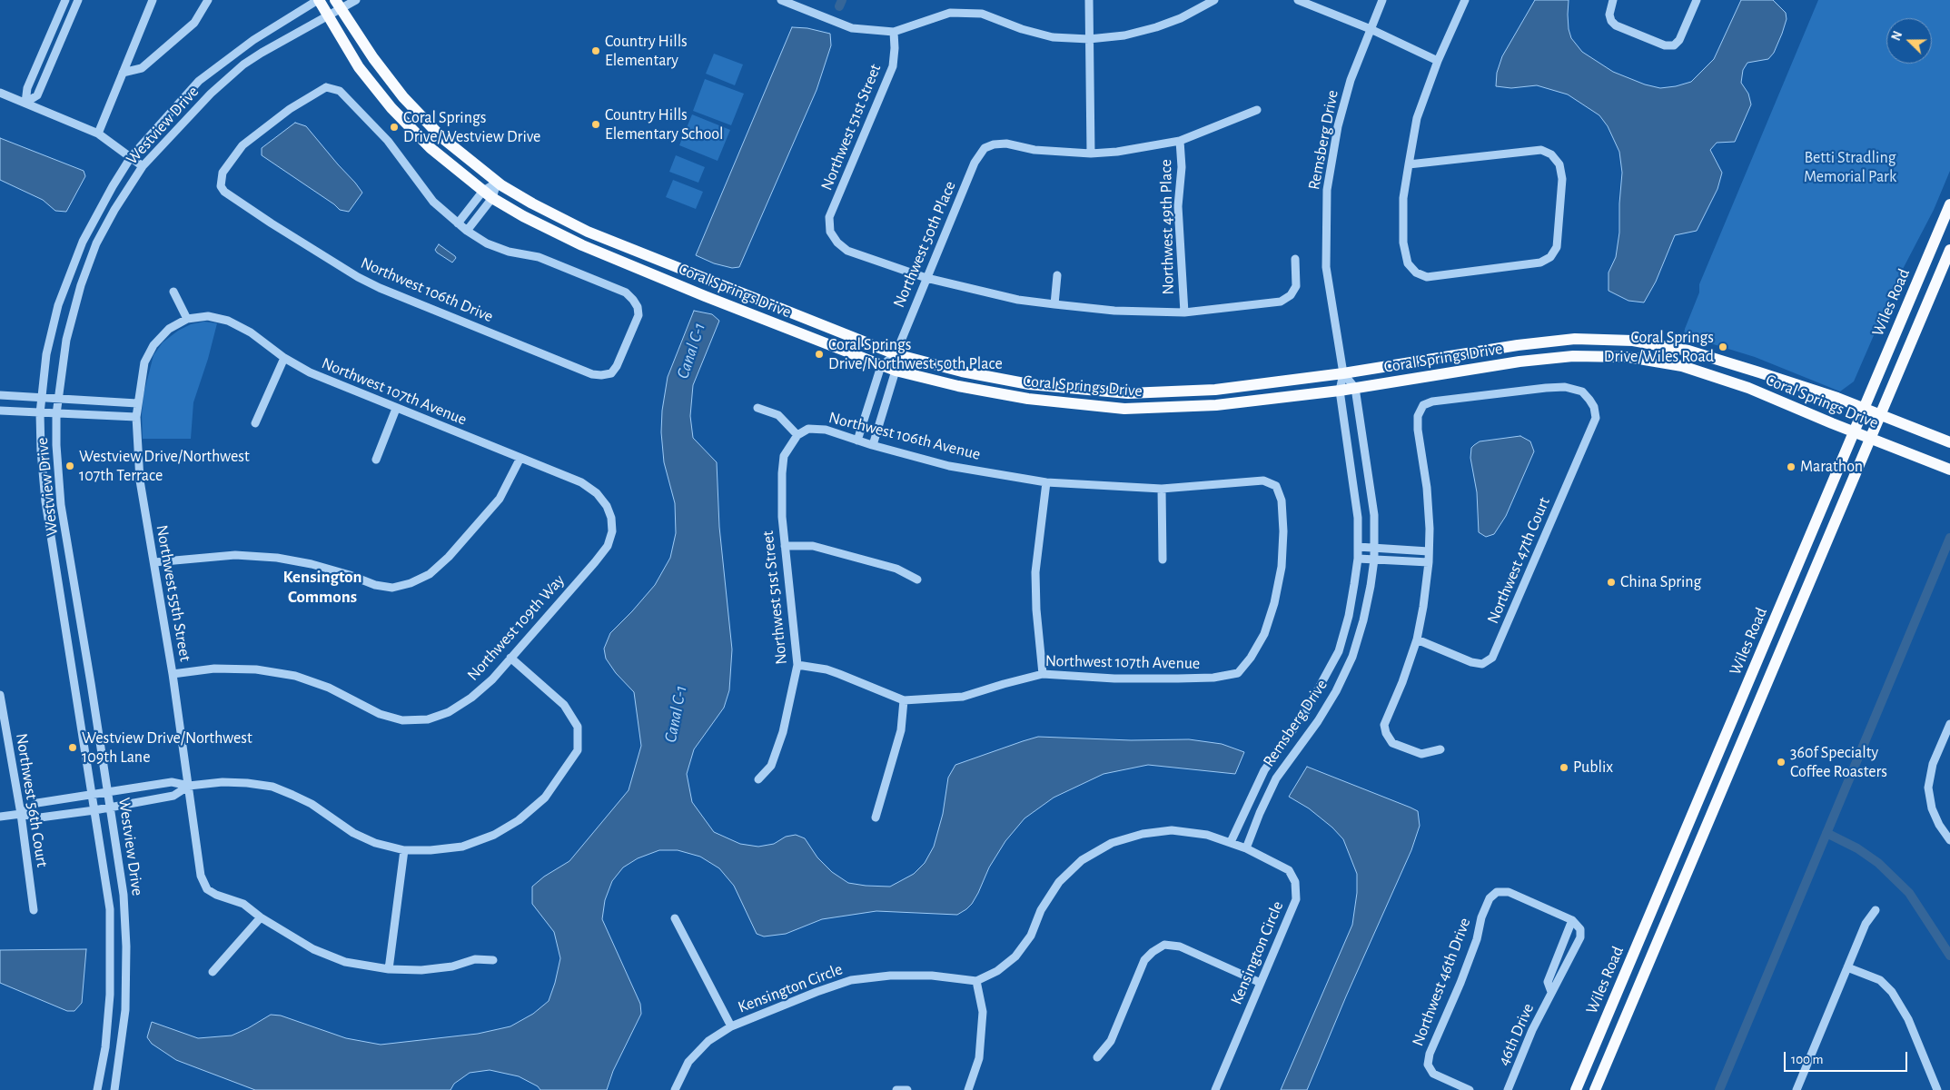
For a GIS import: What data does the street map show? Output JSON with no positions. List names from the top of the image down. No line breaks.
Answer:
{"streets":{"main road":["Coral Springs Drive","Wiles Road"],"street":["Westview Drive","Northwest 51st Street","Remsberg Drive","Northwest 49th Place","Northwest 50th Place","Northwest 106th Drive","Northwest 107th Avenue","Northwest 106th Avenue","Northwest 47th Court","Northwest 55th Street","Northwest 109th Way","Northwest 56th Court","Kensington Circle","Northwest 46th Drive","46th Drive"]},"crossings":[["Westview Drive","Coral Springs Drive"],["Northwest 51st Street","Northwest 50th Place"],["Northwest 51st Street","Northwest 107th Avenue"],["Northwest 51st Street","Northwest 106th Avenue"],["Remsberg Drive","Coral Springs Drive"],["Remsberg Drive","Kensington Circle"],["Northwest 50th Place","Coral Springs Drive"],["Northwest 50th Place","Northwest 106th Avenue"],["Coral Springs Drive","Wiles Road"],["Northwest 107th Avenue","Northwest 106th Avenue"],["Northwest 107th Avenue","Northwest 55th Street"],["Northwest 107th Avenue","Northwest 109th Way"],["Northwest 55th Street","Northwest 109th Way"],["Northwest 46th Drive","46th Drive"]],"districts":["Kensington Commons"],"water":["Canal C-1"],"parks":["Betti Stradling Memorial Park"],"places":["Country Hills Elementary","Country Hills Elementary School","Coral Springs Drive/Westview Drive","Coral Springs Drive/Wiles Road","Coral Springs Drive/Northwest 50th Place","Westview Drive/Northwest 107th Terrace","Marathon","China Spring","Westview Drive/Northwest 109th Lane","360f Specialty Coffee Roasters","Publix"],"scale_bar":"100 m","north":"left"}
